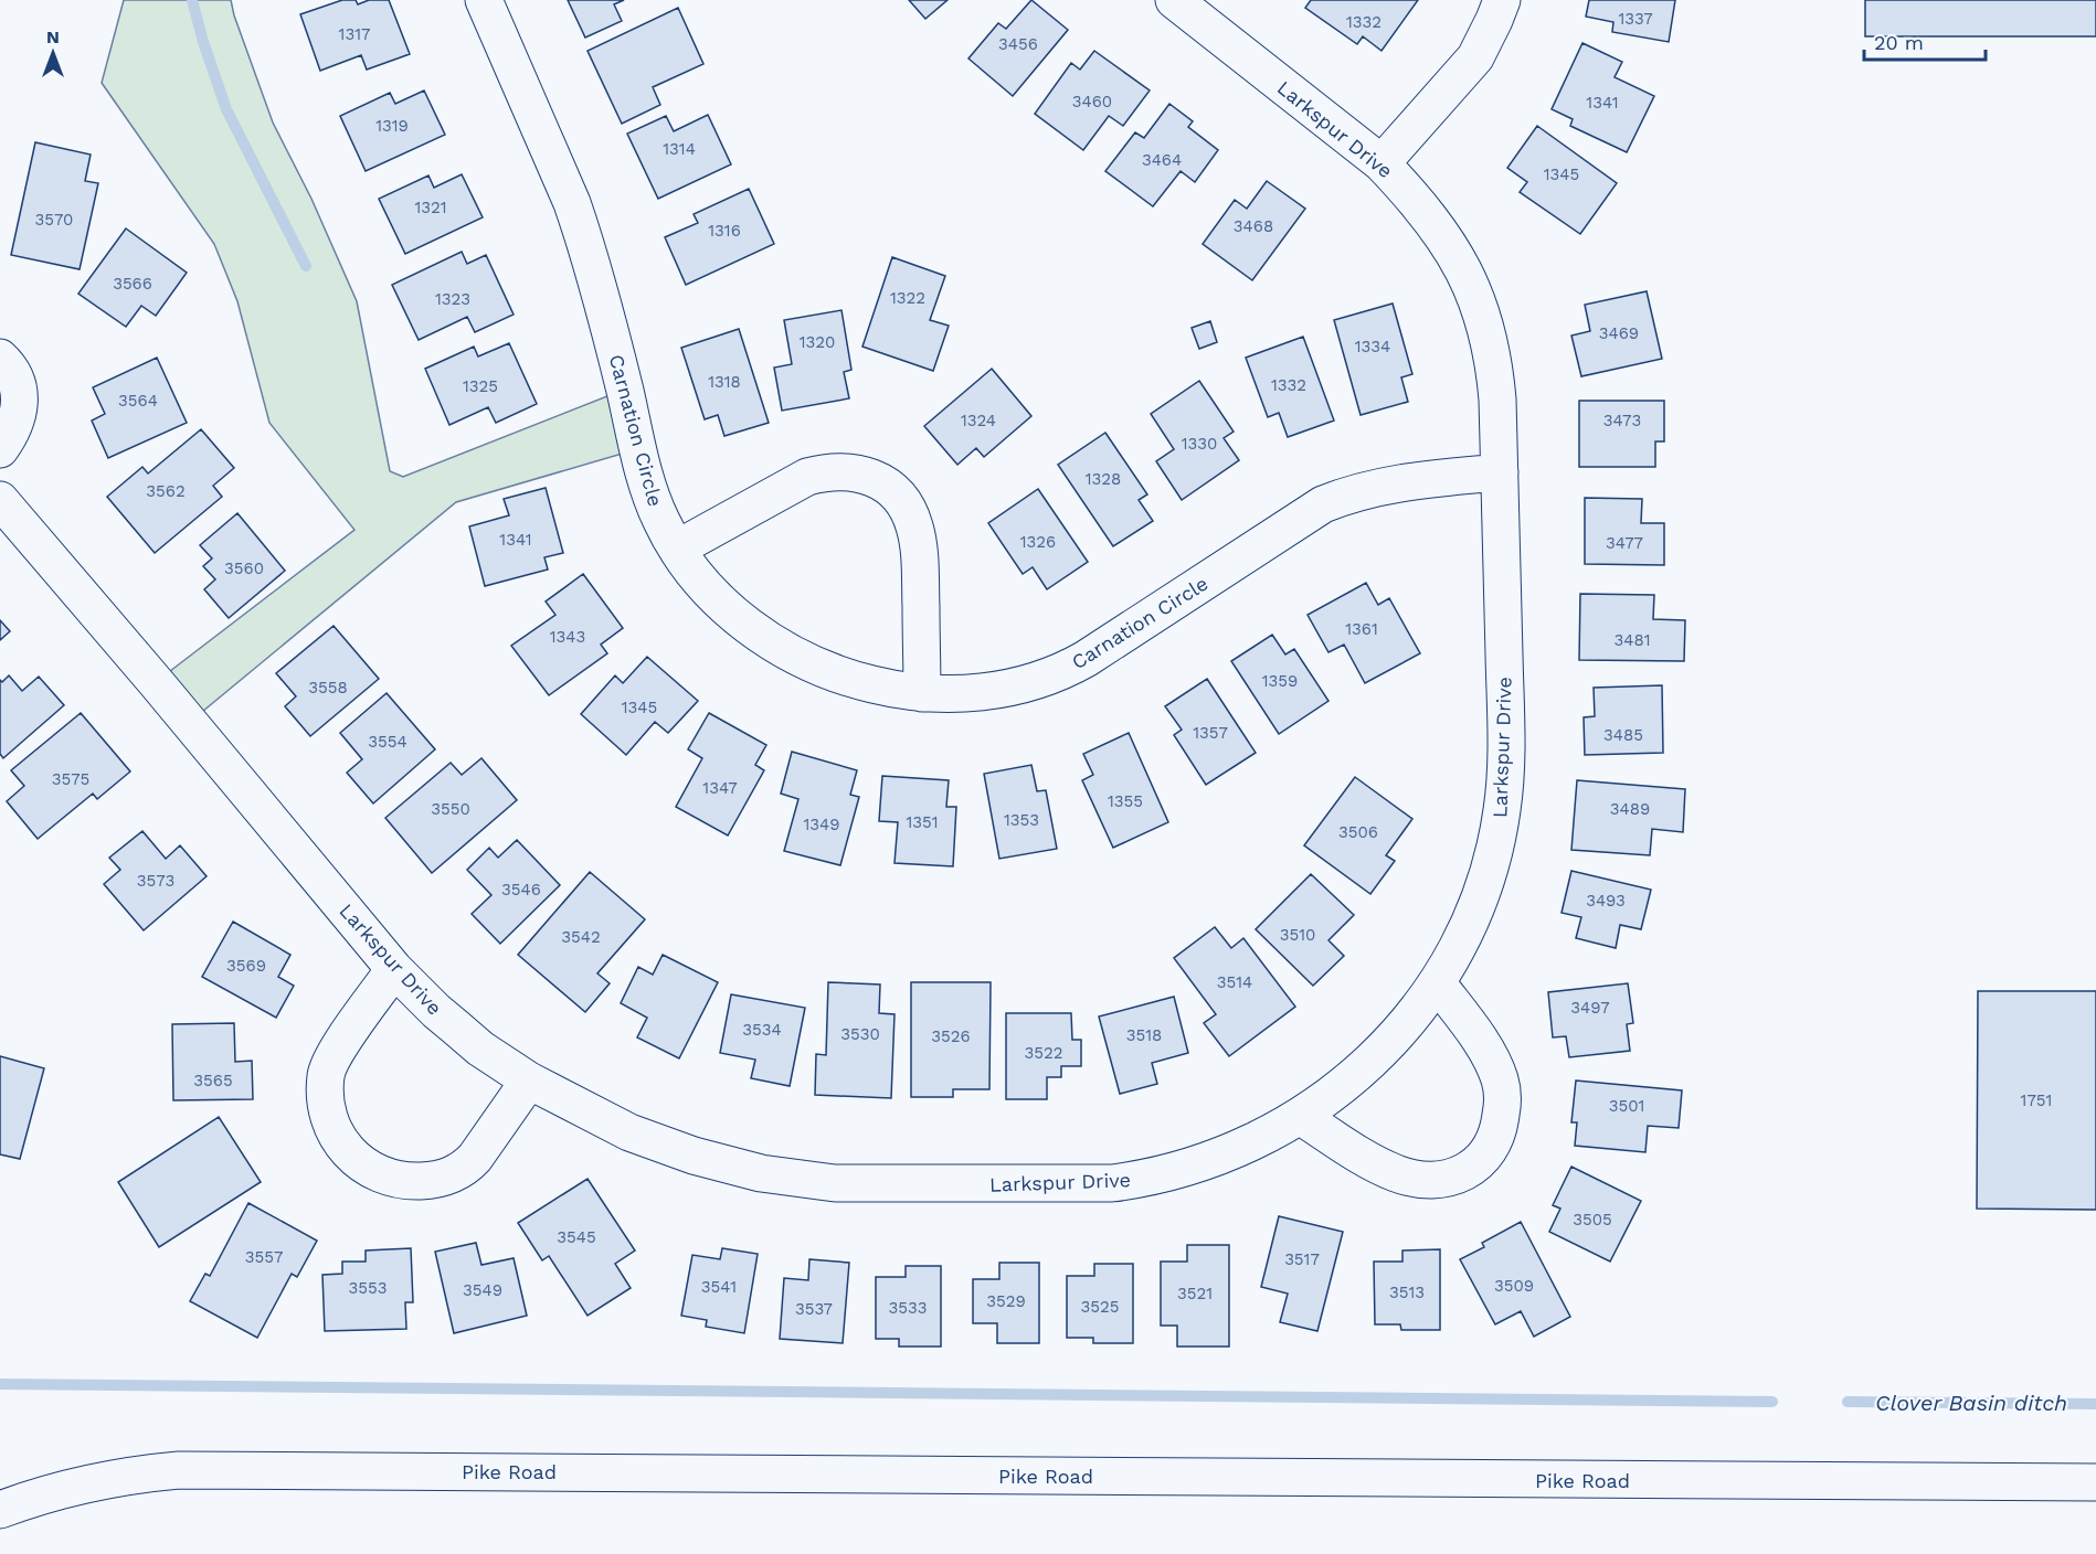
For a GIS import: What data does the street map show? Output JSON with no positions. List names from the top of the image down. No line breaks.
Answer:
{"streets":{"street":["Larkspur Drive","Carnation Circle","Pike Road"]},"crossings":[["Larkspur Drive","Carnation Circle"]],"water":["Clover Basin ditch"],"house_numbers":["1337","1332","1317","3456","3460","1341","1319","1314","3464","1345","1321","3570","3468","1316","3566","1322","1323","3469","1320","1334","1318","1332","1325","3564","1324","3473","1330","1328","3562","1341","1326","3477","3560","1361","1343","3481","1359","3558","1345","1357","3485","3554","3575","1347","1355","3550","3489","1353","1351","1349","3506","3573","3546","3493","3510","3542","3569","3514","3497","3534","3530","3518","3526","3522","3565","1751","3501","3505","3545","3557","3517","3509","3541","3553","3549","3513","3521","3529","3525","3533","3537"],"scale_bar":"20 m","north":"top"}
